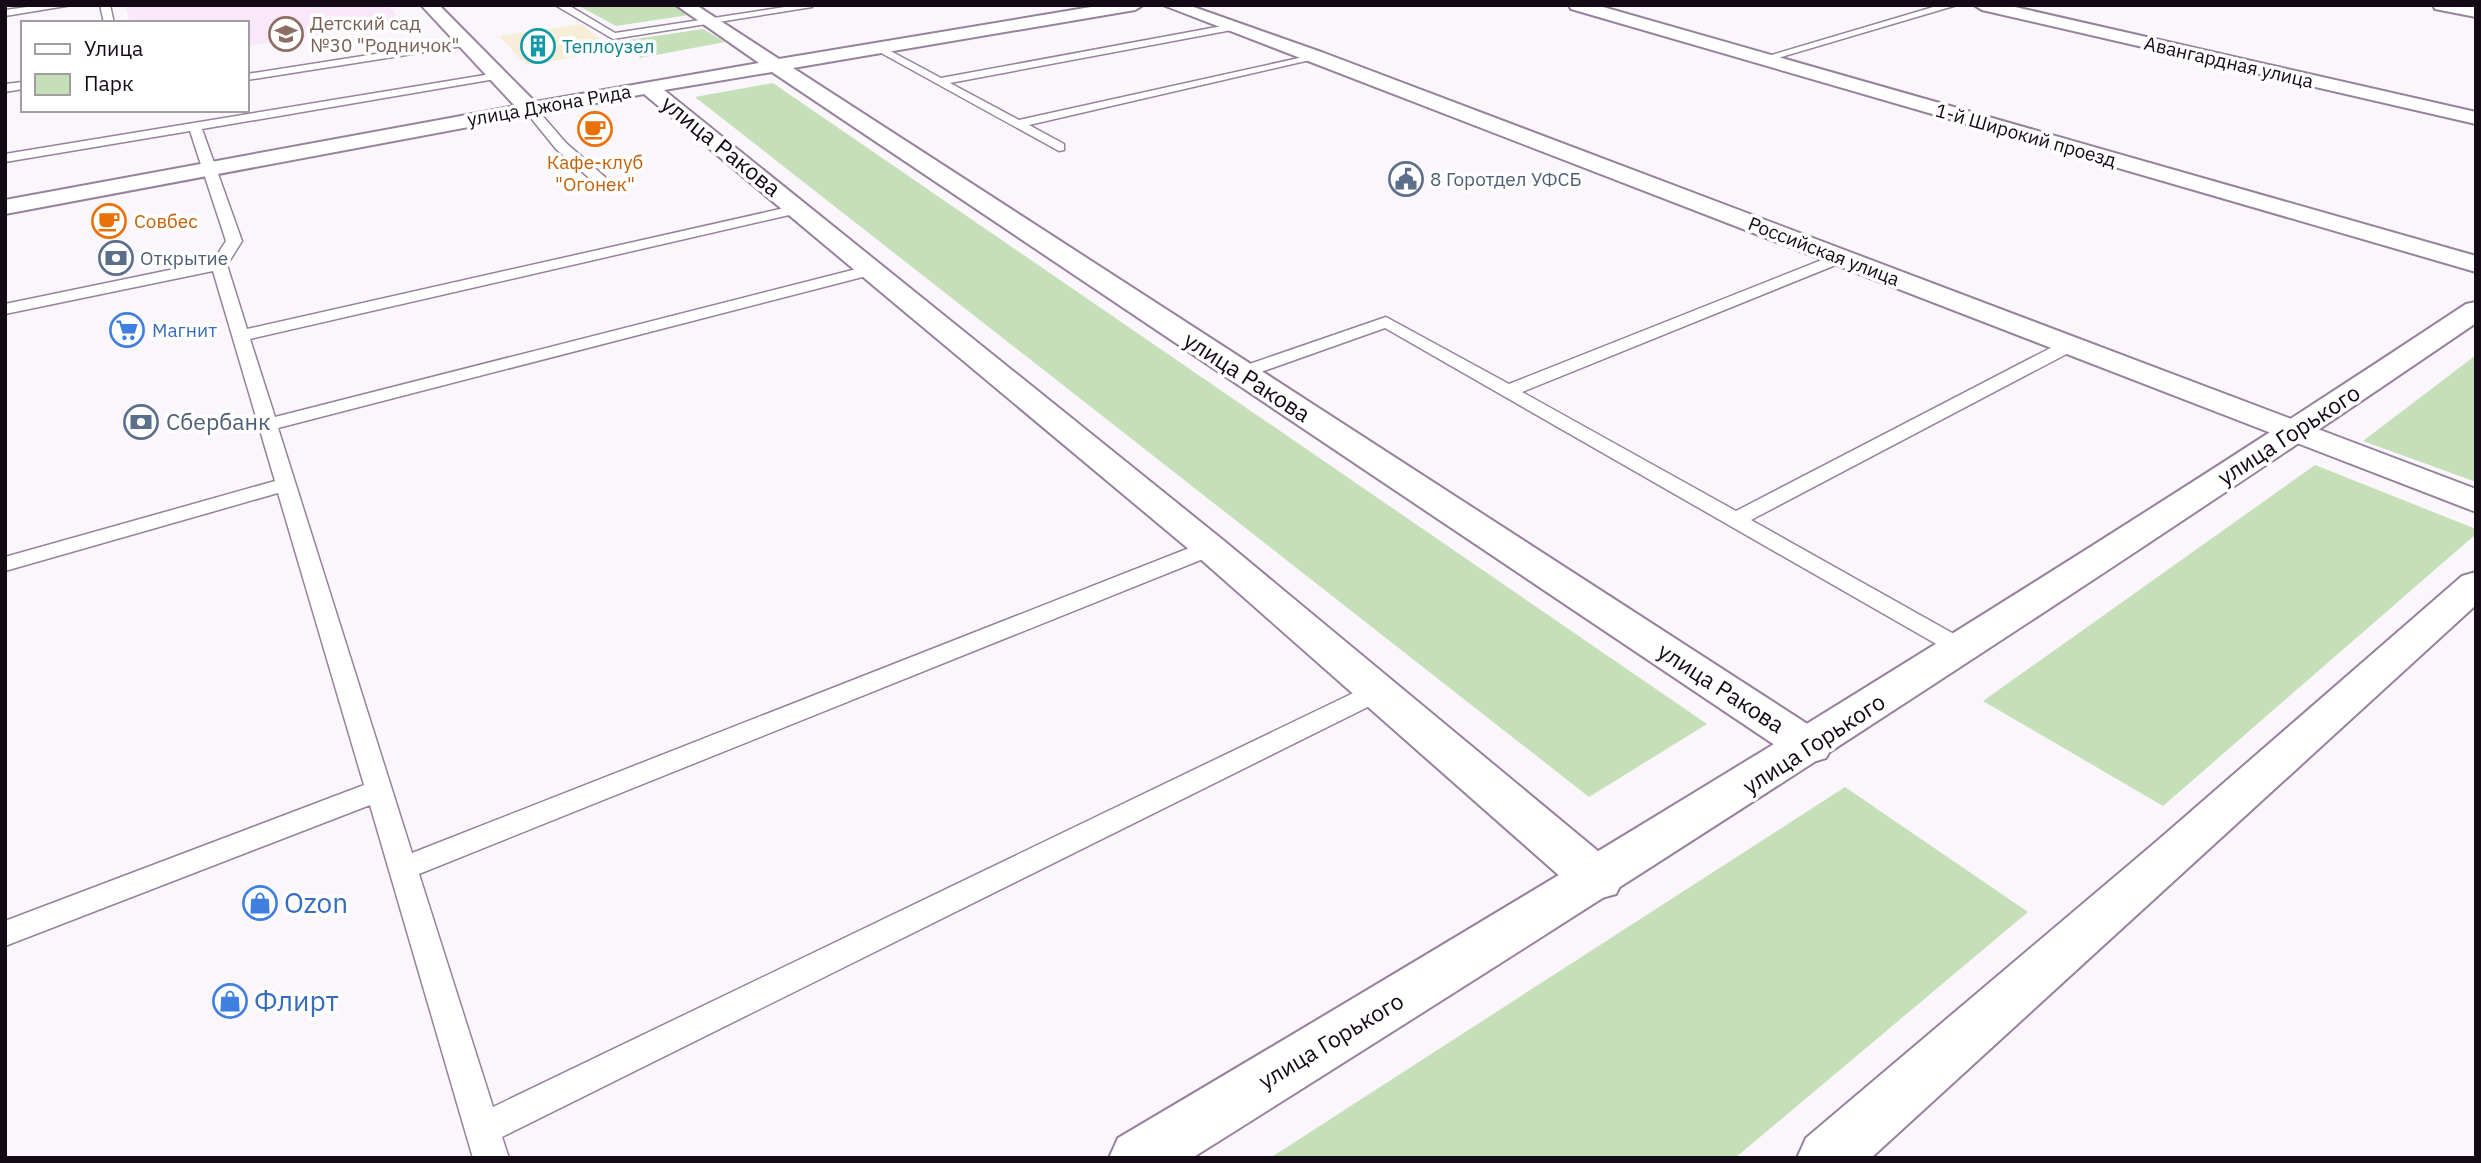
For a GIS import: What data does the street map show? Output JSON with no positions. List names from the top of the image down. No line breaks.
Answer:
{"streets":{"street":["Авангардная улица","улица Джона Рида","1-й Широкий проезд","улица Ракова","Российская улица","улица Горького"]},"crossings":[["улица Джона Рида","улица Ракова"],["улица Ракова","улица Горького"],["Российская улица","улица Горького"]],"places":{"school or university":["Детский сад №30 \"Родничок\""],"building":["Теплоузел"],"cafe":["Кафе-клуб \"Огонек\"","Совбес"],"public building":["8 Горотдел УФСБ"],"bank":["Открытие","Сбербанк"],"supermarket":["Магнит"],"shop":["Ozon","Флирт"]},"legend":["Улица","Парк"]}
